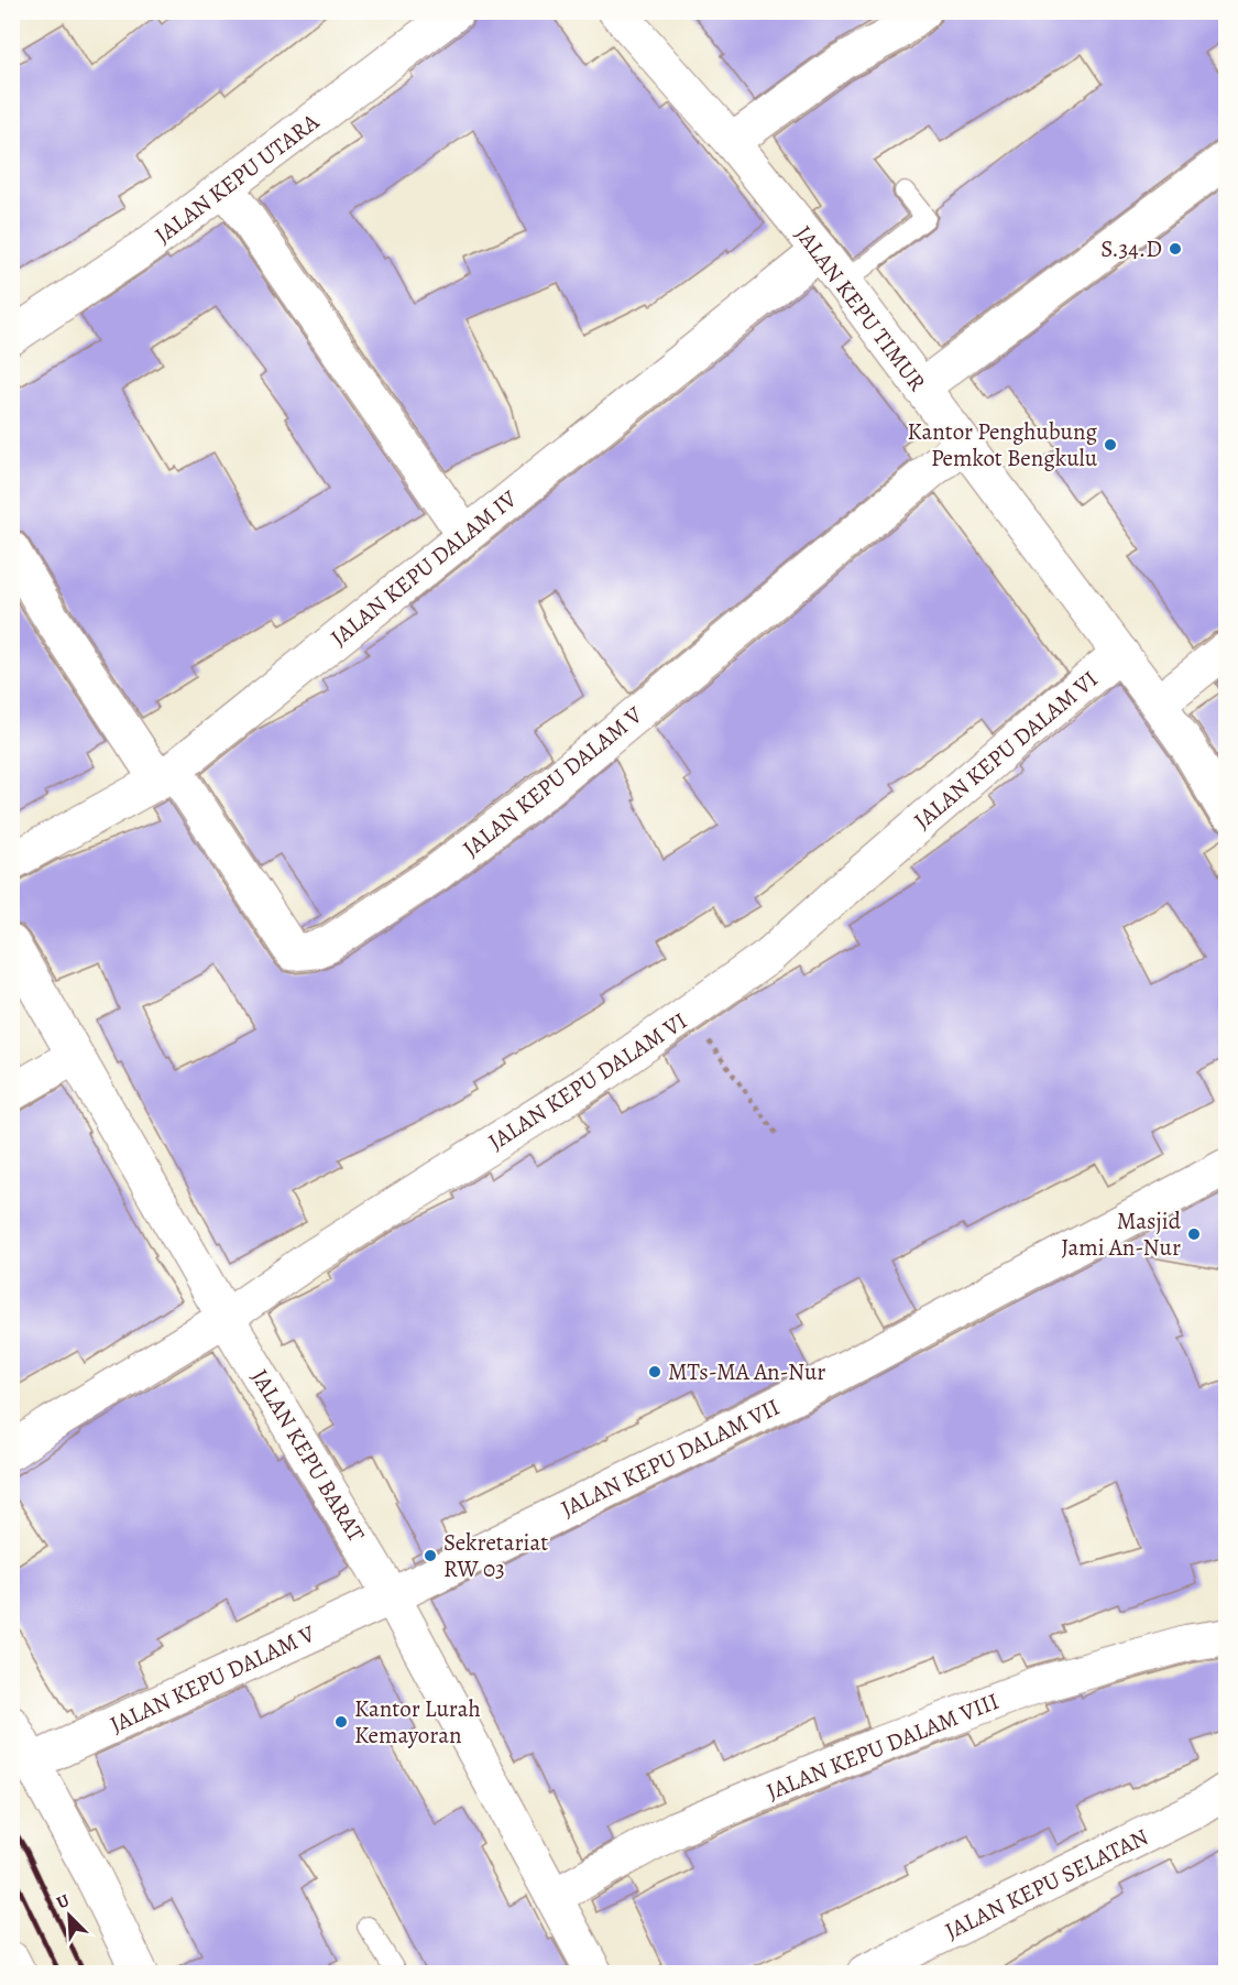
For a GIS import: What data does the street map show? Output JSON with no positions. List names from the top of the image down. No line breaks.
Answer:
{"streets":{"street":["JALAN KEPU UTARA","JALAN KEPU TIMUR","JALAN KEPU DALAM IV","JALAN KEPU DALAM VI","JALAN KEPU DALAM V","JALAN KEPU BARAT","JALAN KEPU DALAM VII","JALAN KEPU DALAM VIII","JALAN KEPU SELATAN"]},"crossings":[["JALAN KEPU TIMUR","JALAN KEPU DALAM IV"],["JALAN KEPU TIMUR","JALAN KEPU DALAM VI"],["JALAN KEPU TIMUR","JALAN KEPU DALAM V"],["JALAN KEPU DALAM IV","JALAN KEPU DALAM V"],["JALAN KEPU DALAM VI","JALAN KEPU BARAT"],["JALAN KEPU DALAM V","JALAN KEPU BARAT"],["JALAN KEPU DALAM V","JALAN KEPU DALAM VII"],["JALAN KEPU BARAT","JALAN KEPU DALAM VII"],["JALAN KEPU BARAT","JALAN KEPU DALAM VIII"]],"places":["S.34.D","Kantor Penghubung Pemkot Bengkulu","Masjid Jami An-Nur","MTs-MA An-Nur","Sekretariat RW 03","Kantor Lurah Kemayoran"],"north":"top left"}
